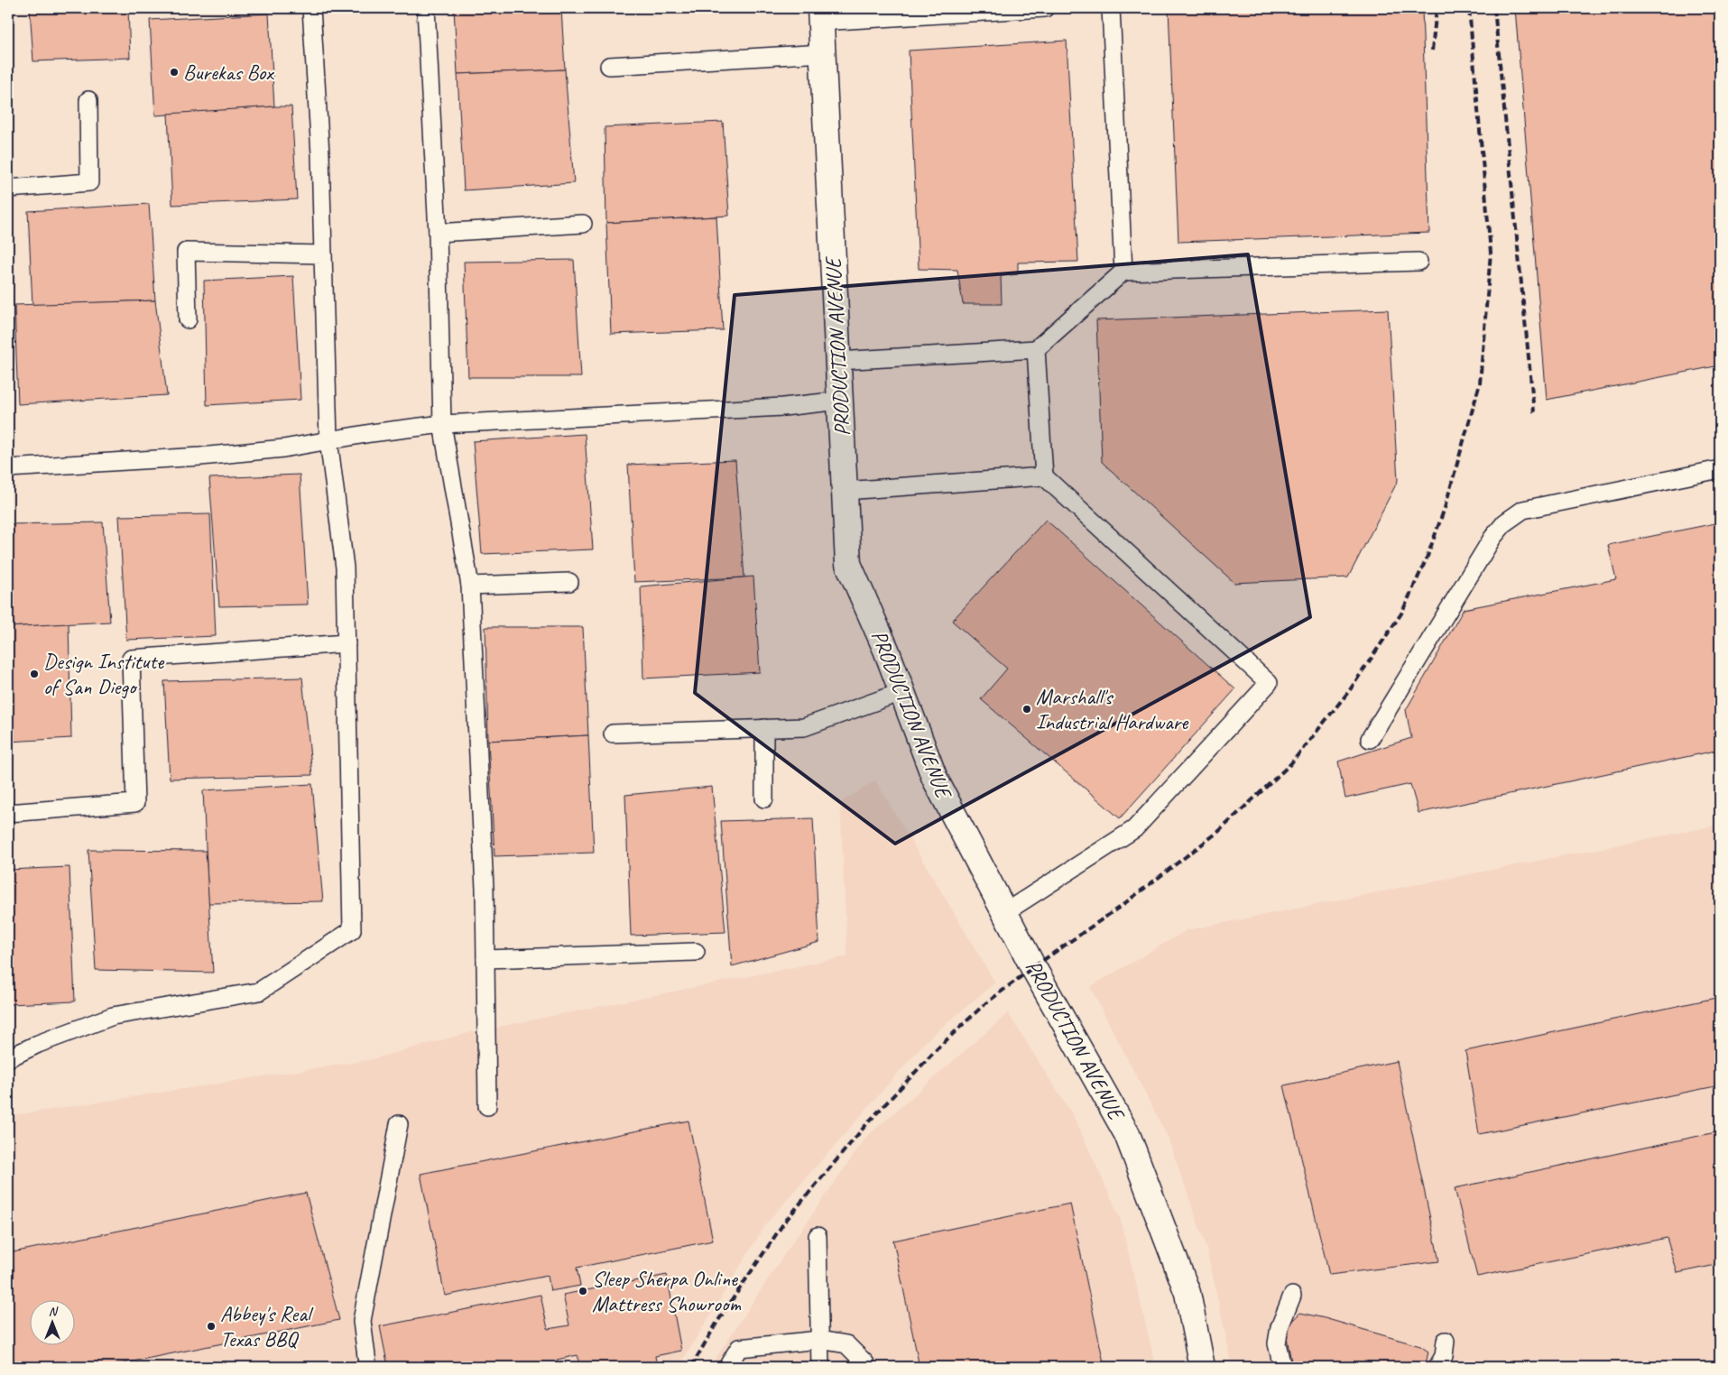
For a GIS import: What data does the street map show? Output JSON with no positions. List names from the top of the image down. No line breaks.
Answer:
{"streets":{"street":["PRODUCTION AVENUE"]},"places":["Burekas Box","Design Institute of San Diego","Marshall's Industrial Hardware","Sleep Sherpa Online Mattress Showroom","Abbey's Real Texas BBQ"],"north":"top"}
